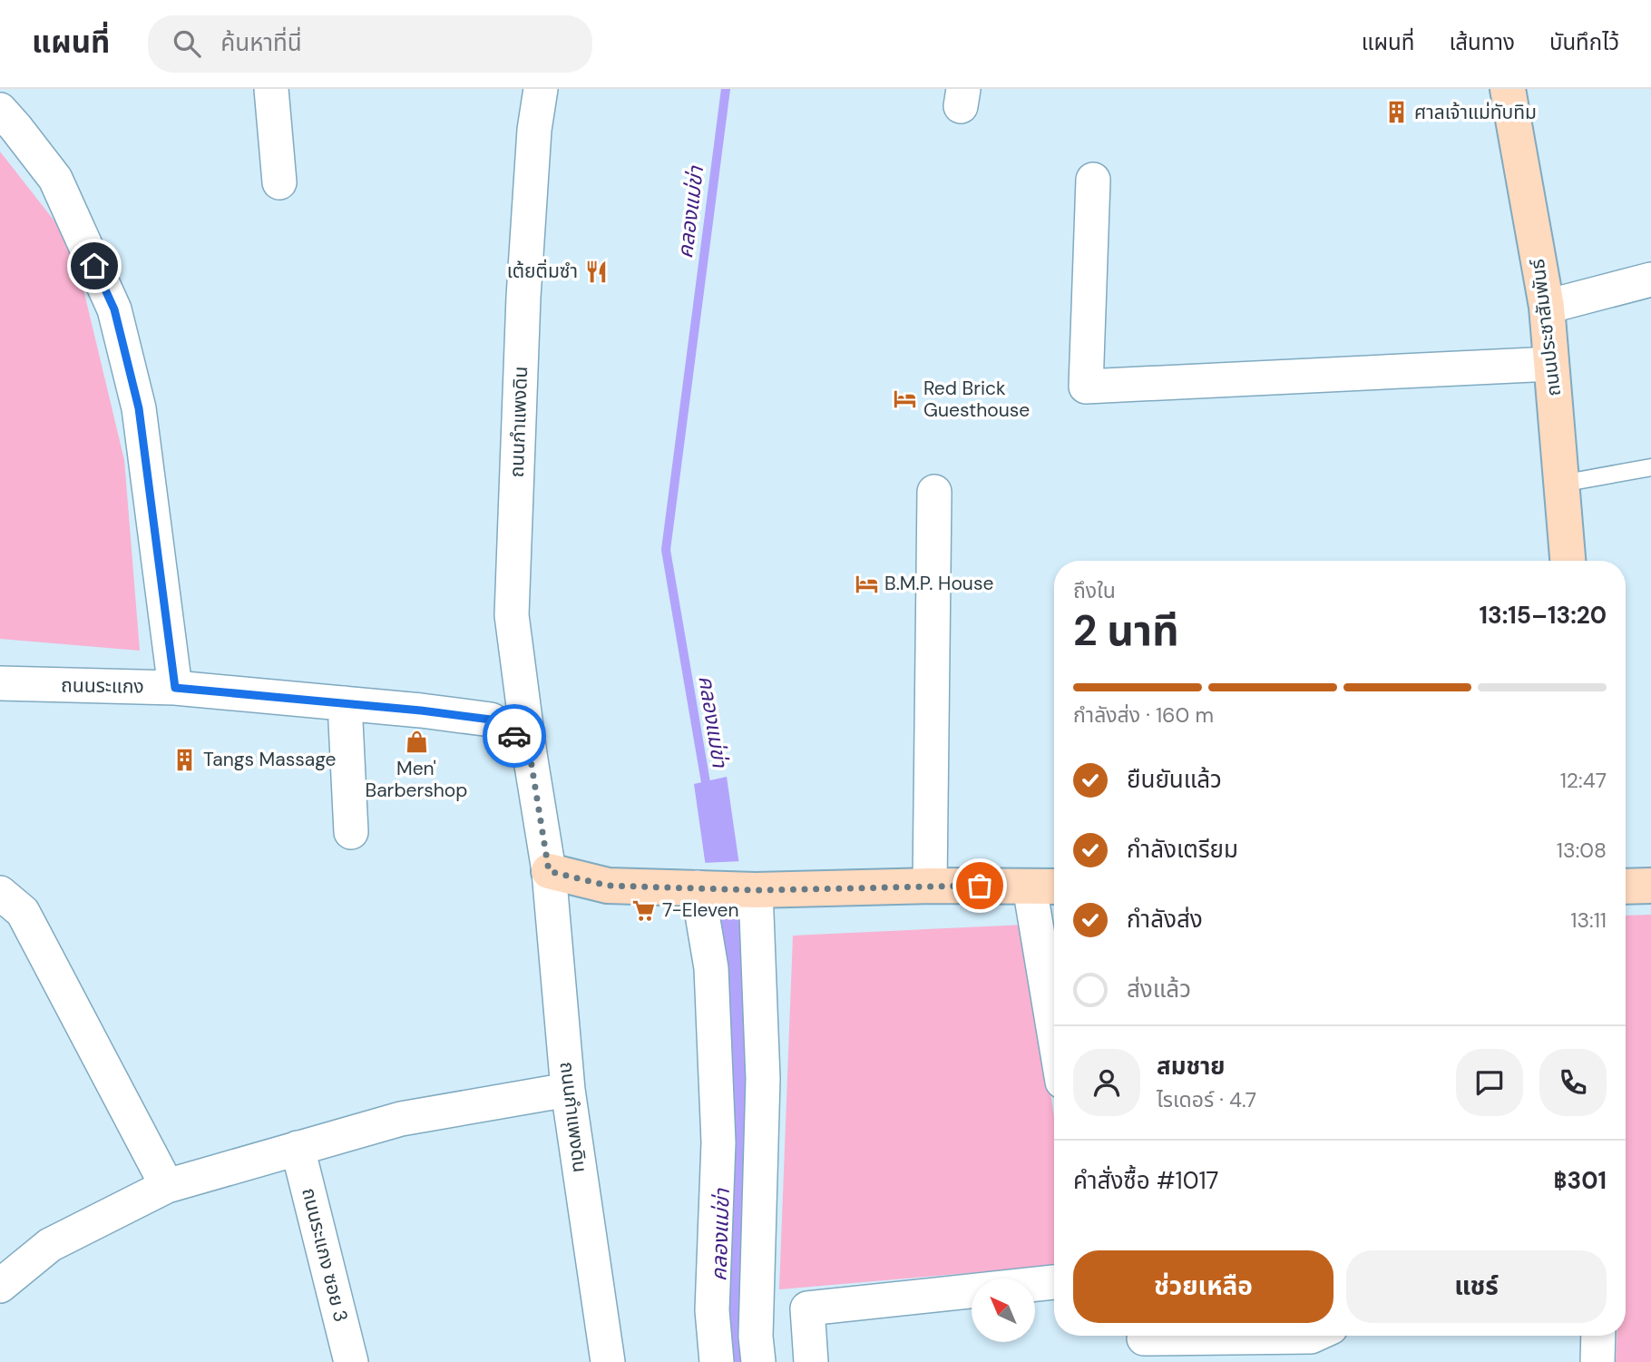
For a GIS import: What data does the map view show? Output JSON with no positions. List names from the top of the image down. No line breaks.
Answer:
{"streets":{"street":["ถนนประชาสัมพันธ์","ถนนกำแพงดิน","ถนนระแกง","ถนนระแกง ซอย 3"]},"crossings":[["ถนนกำแพงดิน","ถนนระแกง"]],"water":["คลองแม่ข่า"],"places":{"building":["ศาลเจ้าแม่ทับทิม","Tangs Massage"],"restaurant":["เต้ยติ่มซำ"],"hotel":["Red Brick Guesthouse","B.M.P. House"],"shop":["Men' Barbershop"],"supermarket":["7-Eleven"]},"north":"top left","page":{"header":"แผนที่","search":"ค้นหาที่นี่","nav":["แผนที่","เส้นทาง","บันทึกไว้"],"heading":["2 นาที","ถึงใน","13:15–13:20"],"panel":["สมชาย","ไรเดอร์ · 4.7","คำสั่งซื้อ #1017","฿301"],"bar":"กำลังส่ง · 160 m","list":[["ยืนยันแล้ว","12:47"],["กำลังเตรียม","13:08"],["กำลังส่ง","13:11"],"ส่งแล้ว"],"buttons":["ช่วยเหลือ","แชร์"]}}
